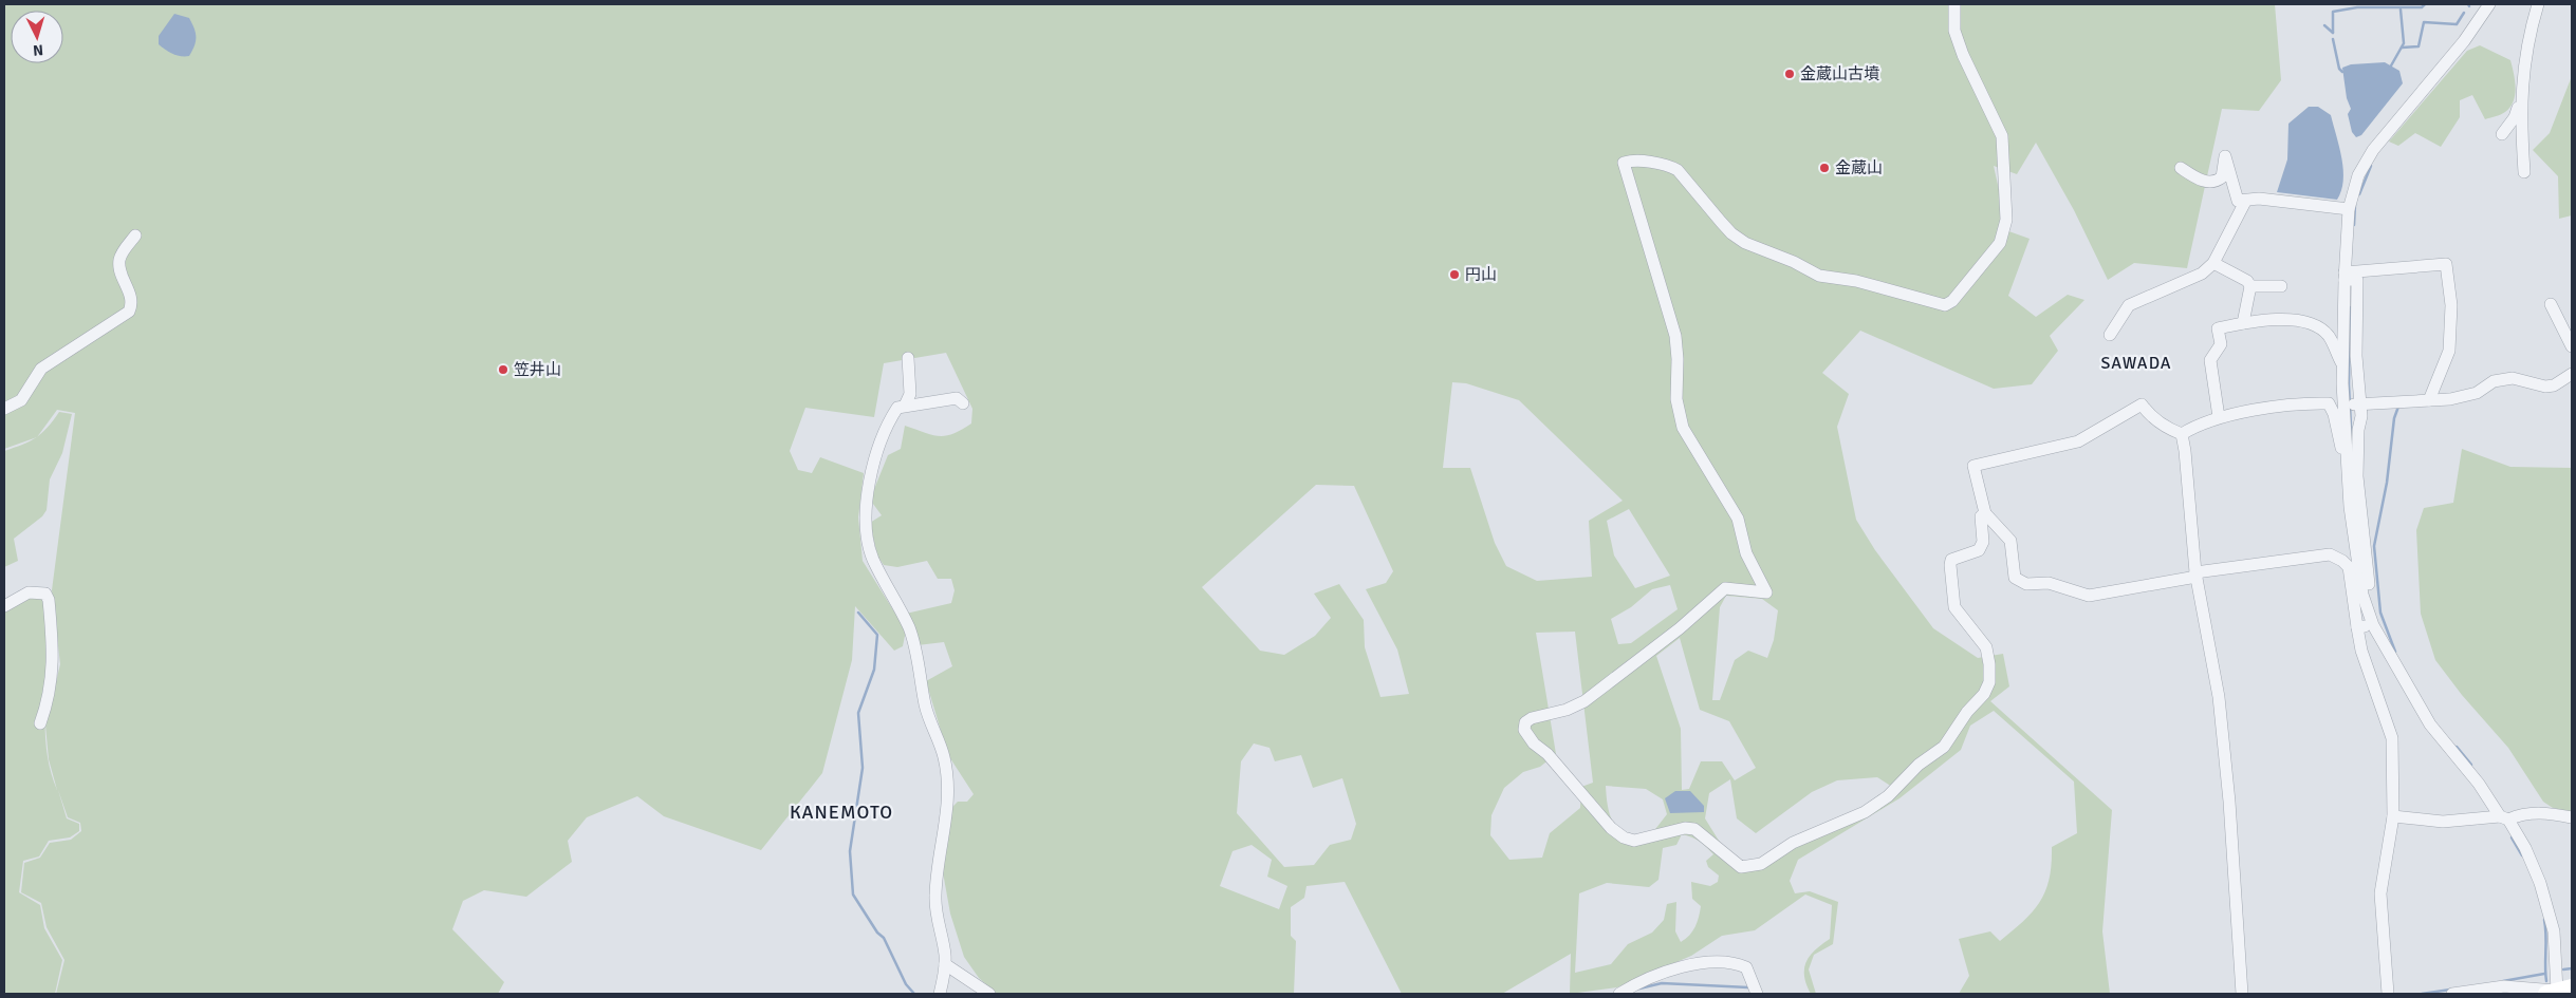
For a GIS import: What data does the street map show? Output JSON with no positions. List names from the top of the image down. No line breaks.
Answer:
{"districts":["SAWADA","KANEMOTO"],"places":["金蔵山古墳","金蔵山","円山","笠井山"],"north":"bottom"}
